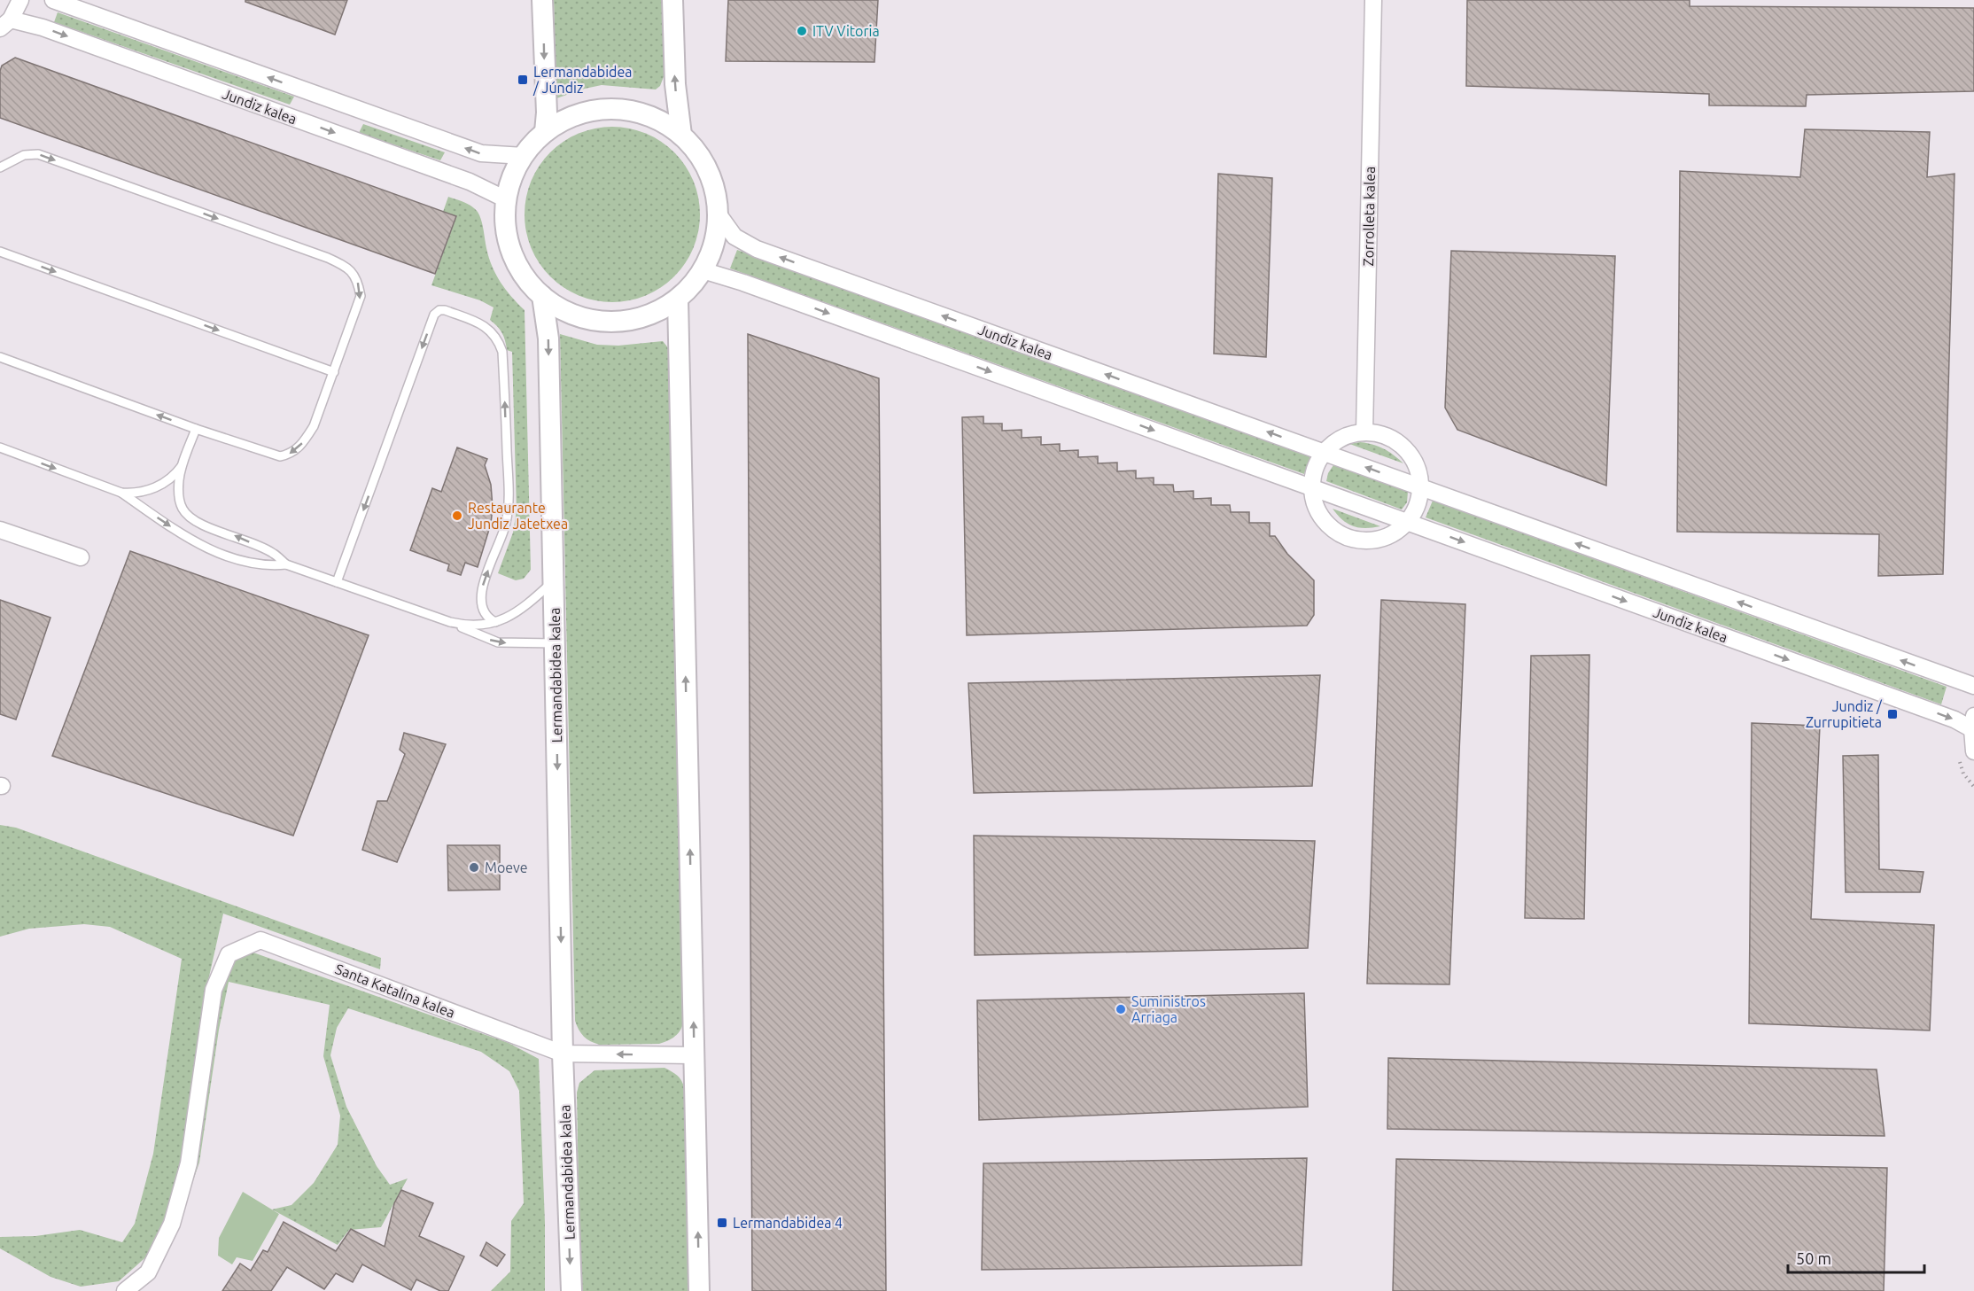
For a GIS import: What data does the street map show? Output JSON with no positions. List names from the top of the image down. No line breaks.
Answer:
{"streets":{"street":["Jundiz kalea","Zorrolleta kalea","Lermandabidea kalea","Santa Katalina kalea"]},"crossings":[["Lermandabidea kalea","Santa Katalina kalea"]],"places":{"other":["ITV Vitoria","Restaurante Jundiz Jatetxea","Moeve","Suministros Arriaga"],"transit":["Lermandabidea / Júndiz","Jundiz / Zurrupitieta","Lermandabidea 4"]},"scale_bar":"50 m"}
